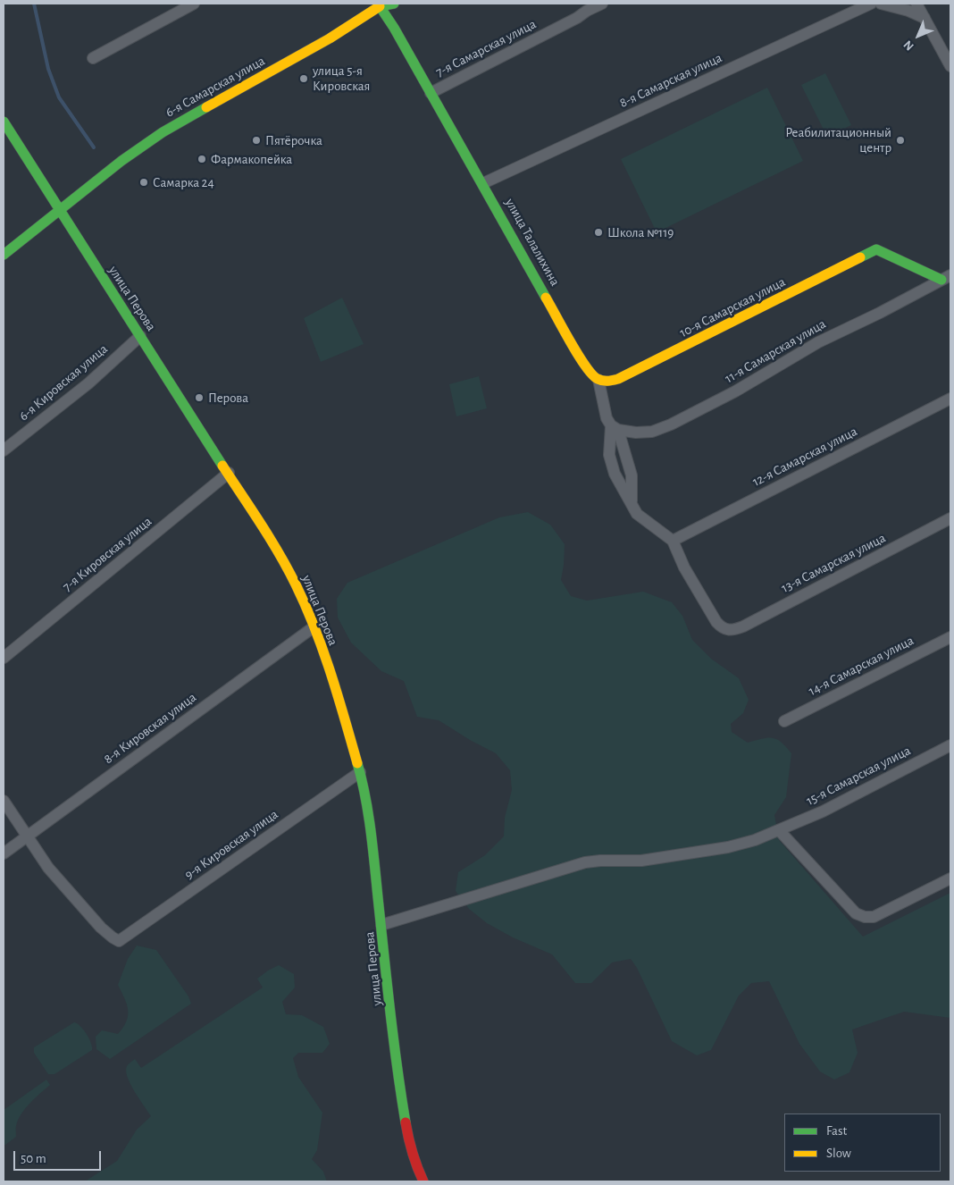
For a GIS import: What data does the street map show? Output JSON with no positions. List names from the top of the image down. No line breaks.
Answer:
{"streets":{"street":["7-я Самарская улица","8-я Самарская улица","6-я Самарская улица","улица Талалихина","улица Перова","10-я Самарская улица","11-я Самарская улица","6-я Кировская улица","12-я Самарская улица","7-я Кировская улица","13-я Самарская улица","14-я Самарская улица","8-я Кировская улица","15-я Самарская улица","9-я Кировская улица"]},"crossings":[["7-я Самарская улица","улица Талалихина"],["8-я Самарская улица","улица Талалихина"],["6-я Самарская улица","улица Талалихина"],["6-я Самарская улица","улица Перова"],["улица Талалихина","10-я Самарская улица"],["улица Перова","6-я Кировская улица"],["улица Перова","7-я Кировская улица"],["улица Перова","8-я Кировская улица"],["улица Перова","15-я Самарская улица"],["улица Перова","9-я Кировская улица"],["10-я Самарская улица","11-я Самарская улица"],["12-я Самарская улица","13-я Самарская улица"],["8-я Кировская улица","9-я Кировская улица"]],"places":["улица 5-я Кировская","Пятёрочка","Реабилитационный центр","Фармакопейка","Самарка 24","Школа №119","Перова"],"legend":["Fast","Slow"],"scale_bar":"50 m","north":"bottom left"}
